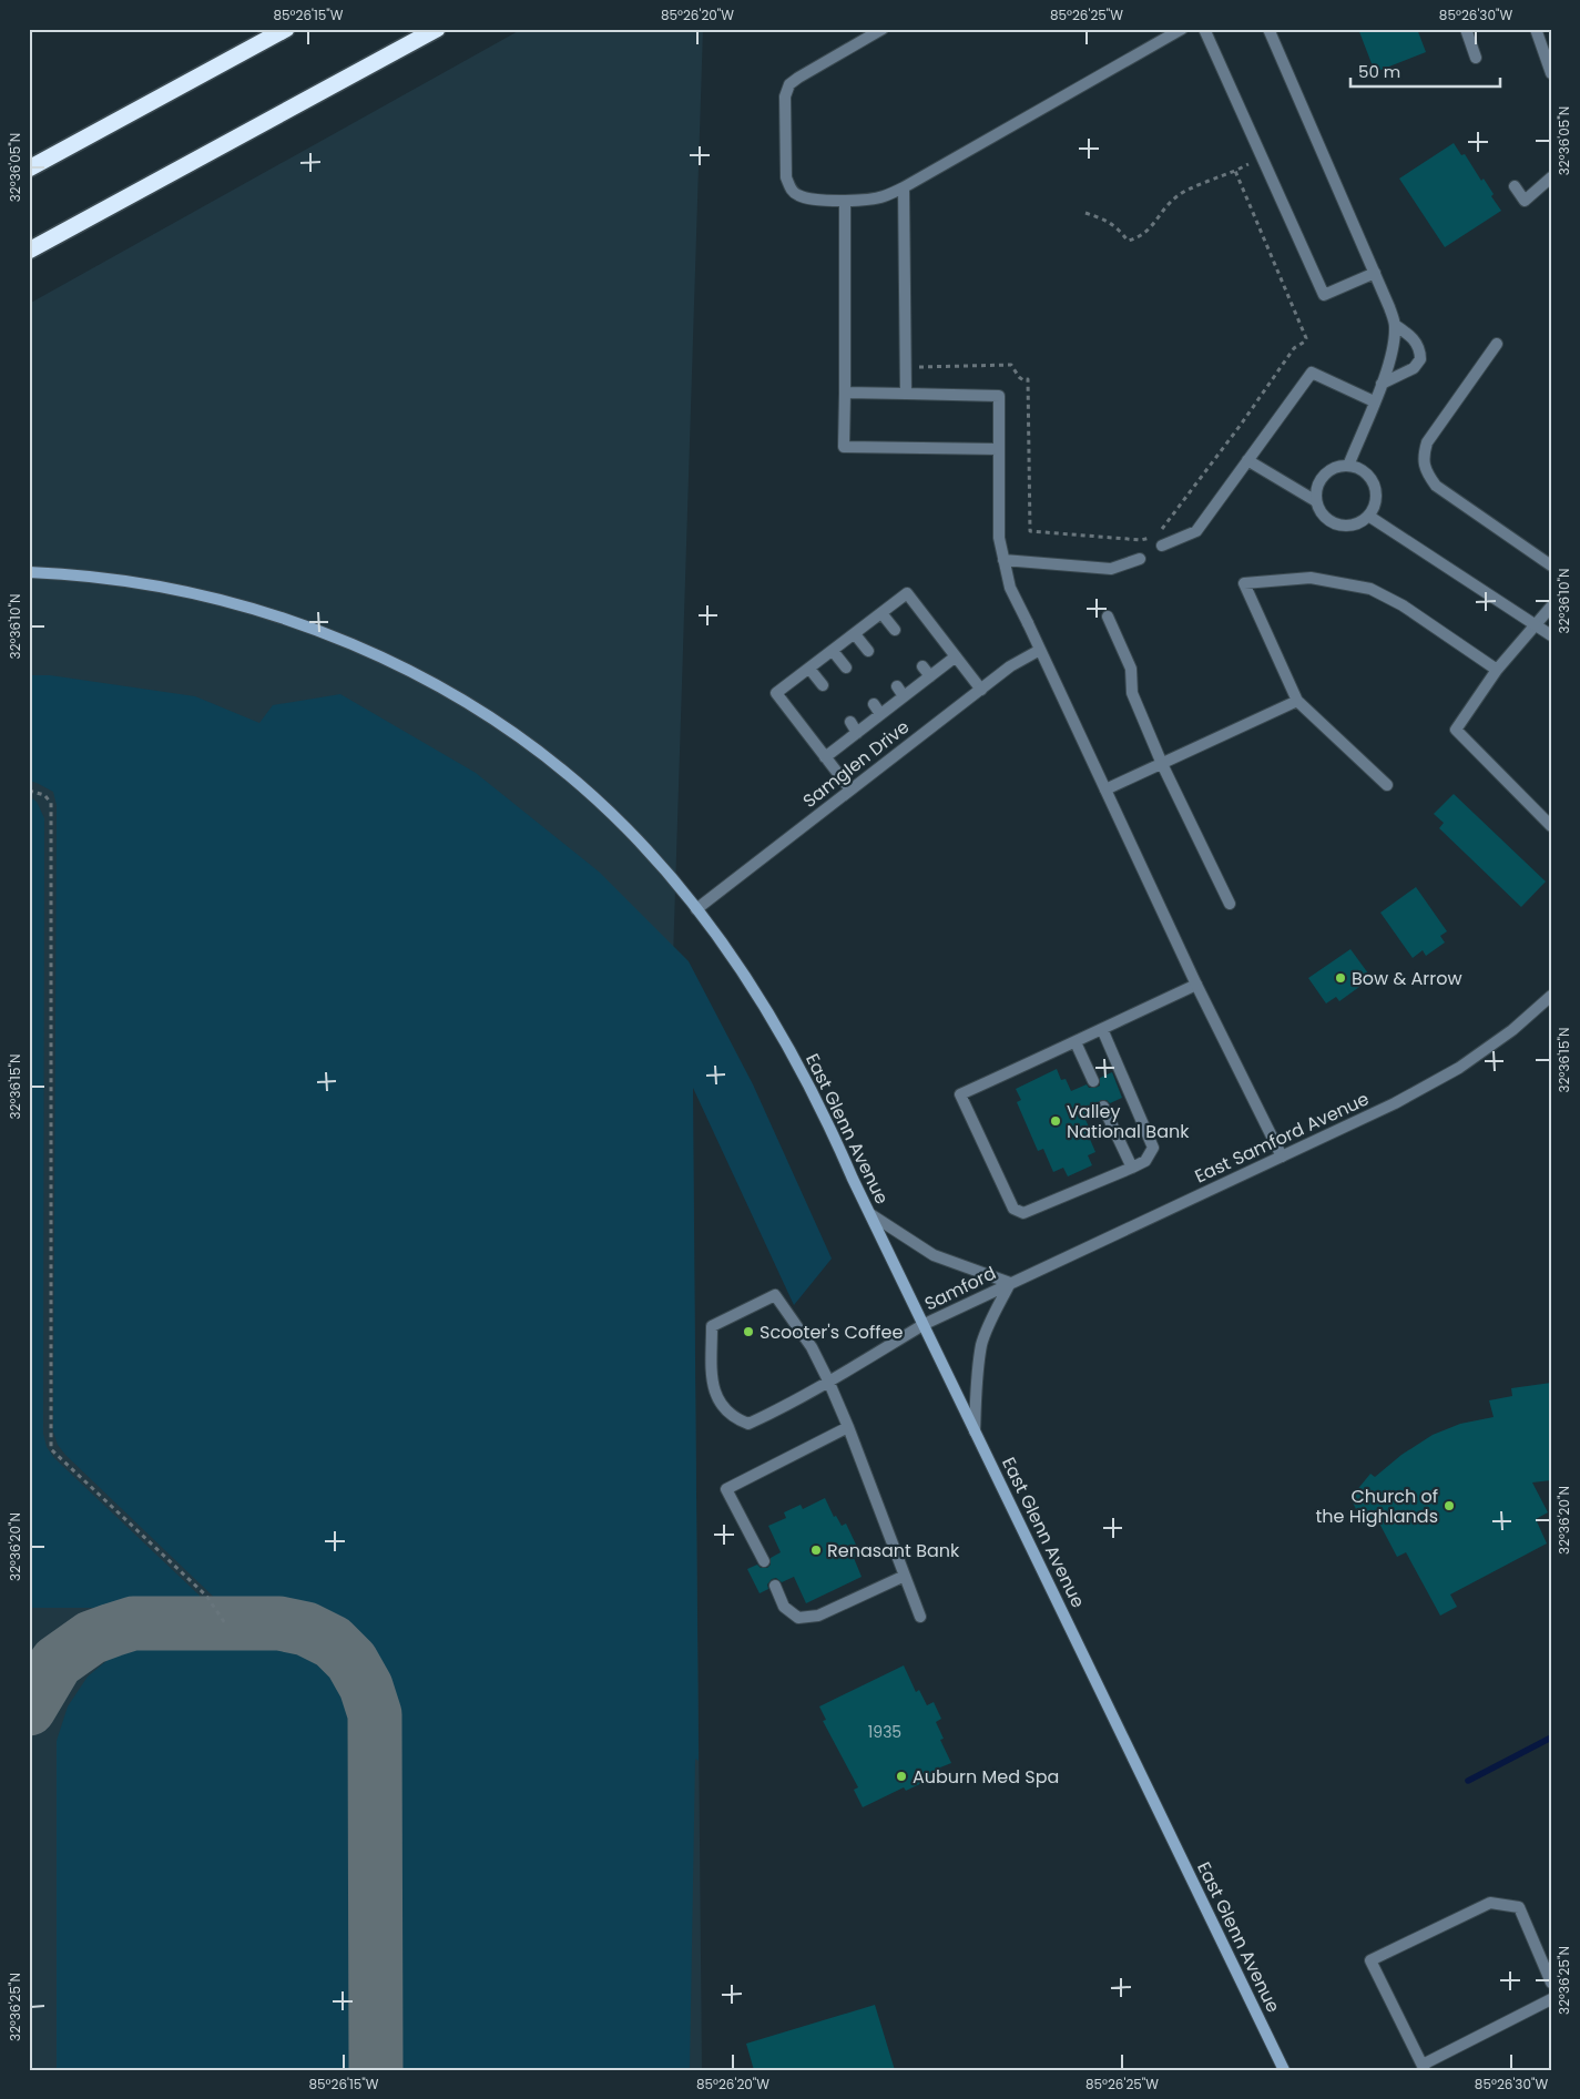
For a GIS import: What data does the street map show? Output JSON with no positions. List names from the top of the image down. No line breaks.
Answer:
{"streets":{"main road":["East Glenn Avenue"],"street":["Samglen Drive","East Samford Avenue","Samford"]},"crossings":[["Samglen Drive","East Glenn Avenue"],["East Glenn Avenue","Samford"],["East Samford Avenue","Samford"]],"places":["Bow & Arrow","Valley National Bank","Scooter's Coffee","Church of the Highlands","Renasant Bank","Auburn Med Spa"],"house_numbers":["1935"],"scale_bar":"50 m","coordinates":["85°26'15\"W","85°26'20\"W","85°26'25\"W","85°26'30\"W","32°36'05\"N","32°36'10\"N","32°36'15\"N","32°36'20\"N","32°36'25\"N"]}
